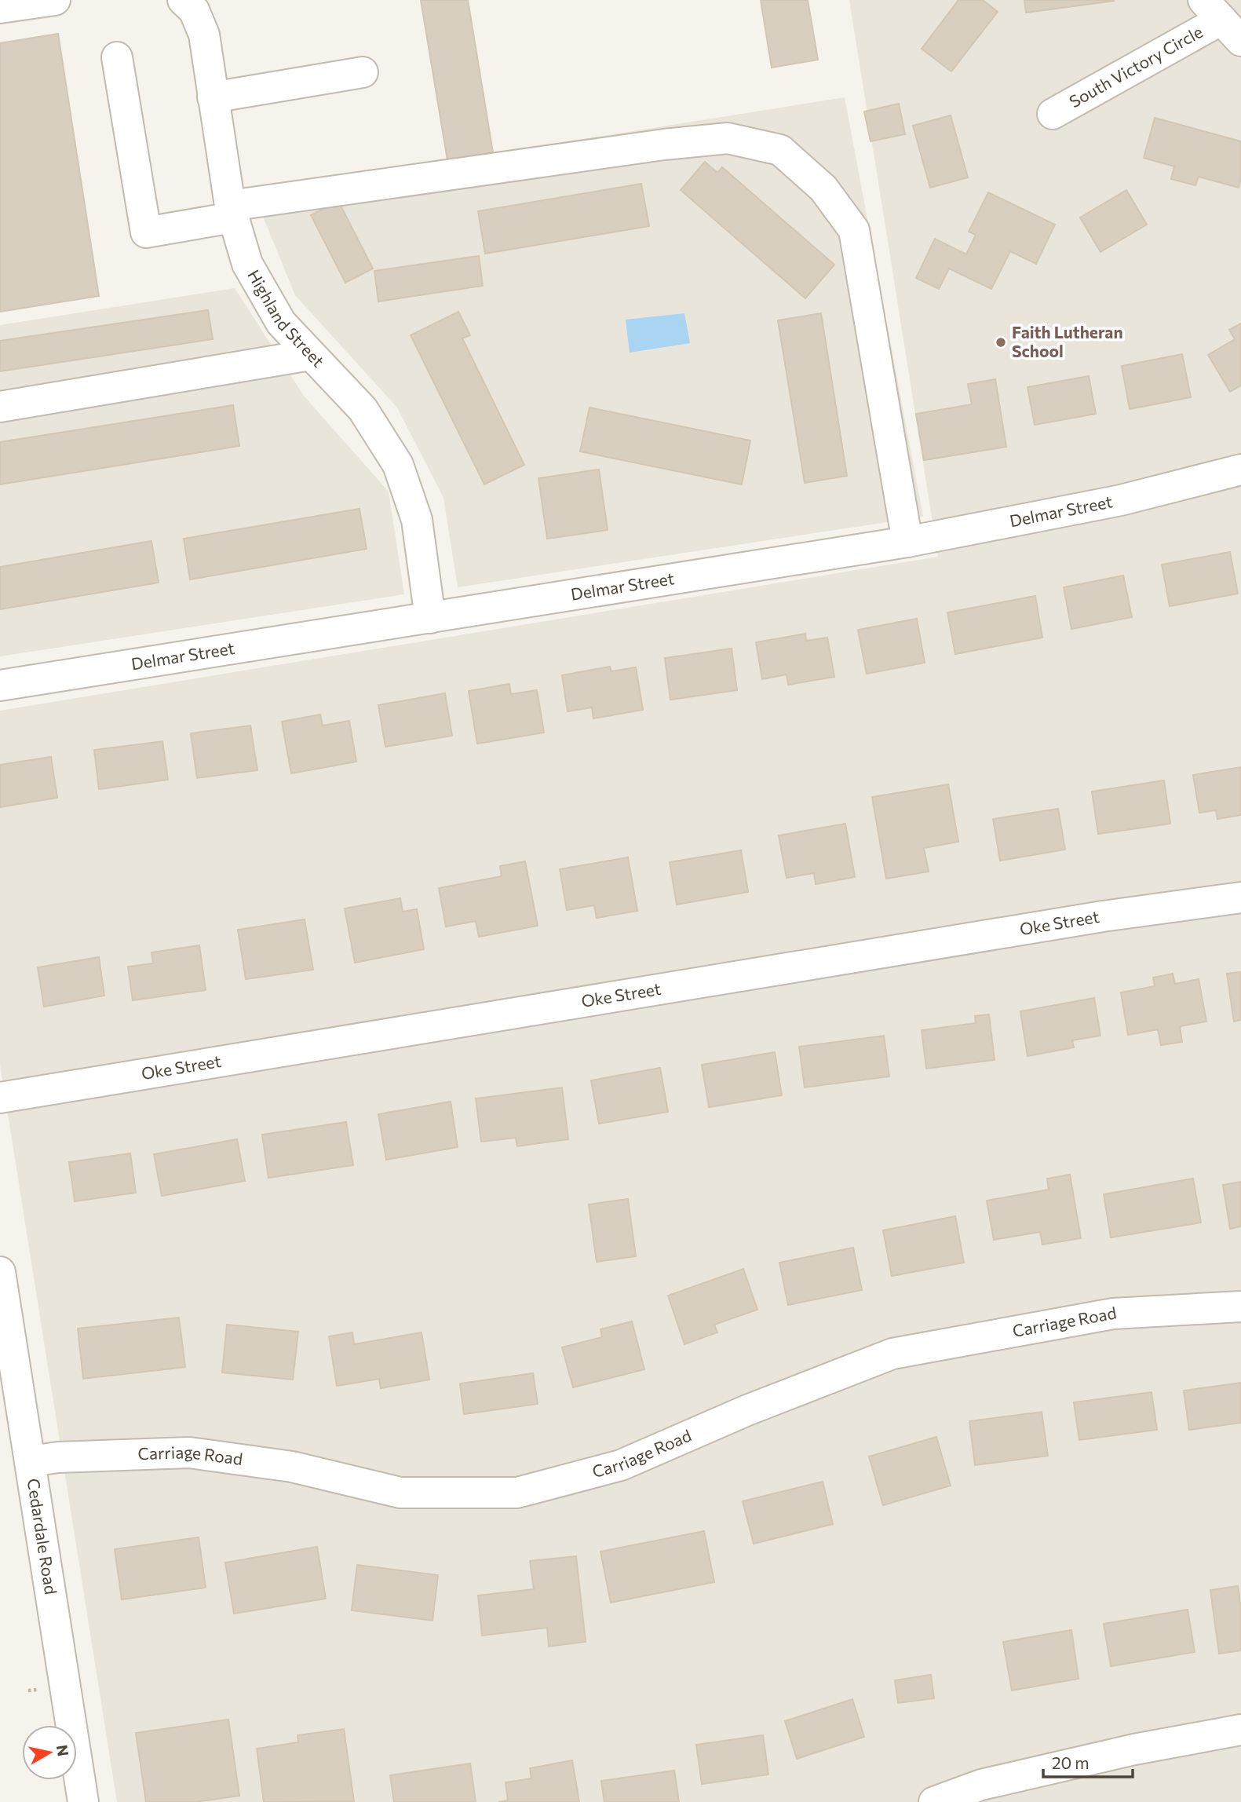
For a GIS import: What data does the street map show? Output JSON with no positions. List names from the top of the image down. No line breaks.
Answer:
{"streets":{"street":["South Victory Circle","Highland Street","Delmar Street","Oke Street","Carriage Road","Cedardale Road"]},"crossings":[["Highland Street","Delmar Street"],["Carriage Road","Cedardale Road"]],"places":["Faith Lutheran School"],"scale_bar":"20 m","north":"right"}
